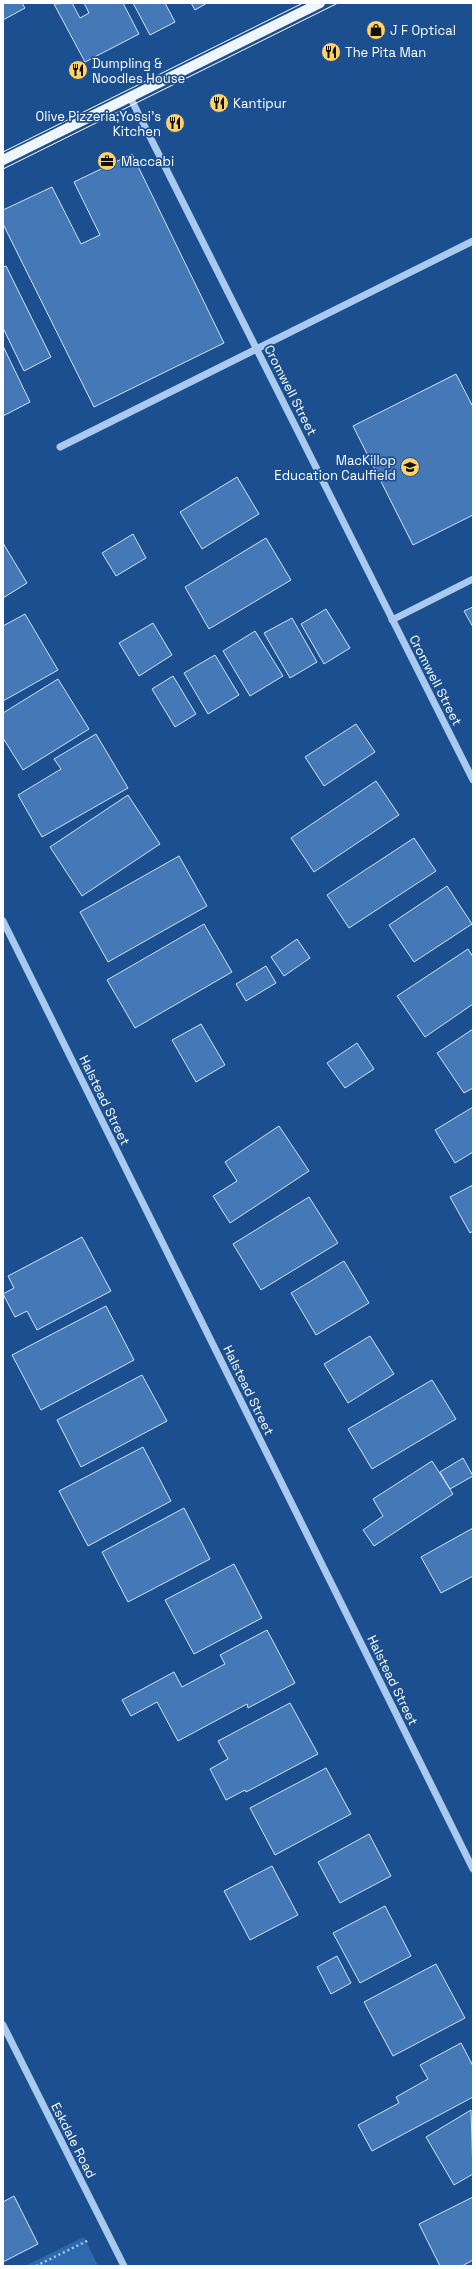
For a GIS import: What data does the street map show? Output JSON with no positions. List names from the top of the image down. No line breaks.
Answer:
{"streets":{"street":["Cromwell Street","Halstead Street","Eskdale Road"]},"places":{"shop":["J F Optical"],"restaurant":["The Pita Man","Dumpling & Noodles House","Kantipur","Olive Pizzeria;Yossi's Kitchen"],"office":["Maccabi"],"school or university":["MacKillop Education Caulfield"]}}
